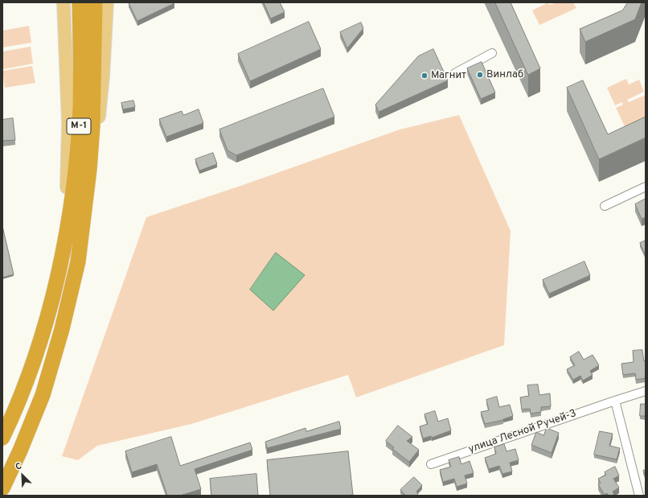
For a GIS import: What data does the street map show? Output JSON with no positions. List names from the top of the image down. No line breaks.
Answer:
{"streets":{"highway":["М-1"],"street":["улица Лесной Ручей-3"]},"places":["Винлаб","Магнит"],"north":"top left"}
